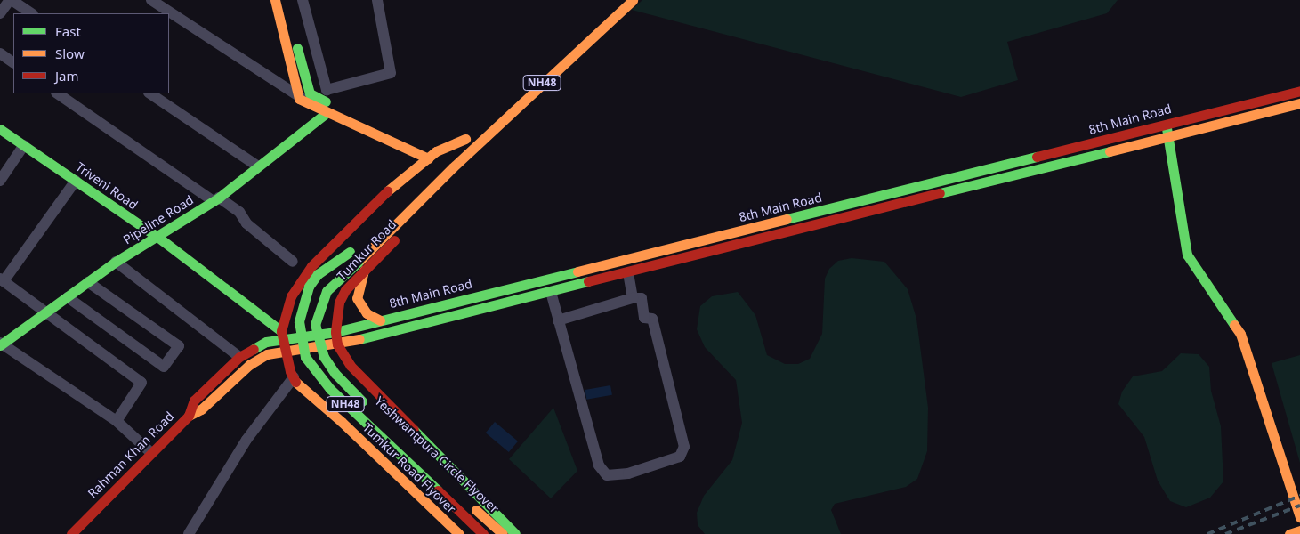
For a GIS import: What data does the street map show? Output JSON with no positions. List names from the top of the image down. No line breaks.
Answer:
{"streets":{"main road":["NH48","8th Main Road","Triveni Road","Pipeline Road","Tumkur Road","Rahman Khan Road","Yeshwantpura Circle Flyover","Tumkur Road Flyover"]},"crossings":[["8th Main Road","Triveni Road"],["8th Main Road","Tumkur Road"],["8th Main Road","Rahman Khan Road"],["Triveni Road","Pipeline Road"],["Tumkur Road","Yeshwantpura Circle Flyover"]],"legend":["Fast","Slow","Jam"]}
